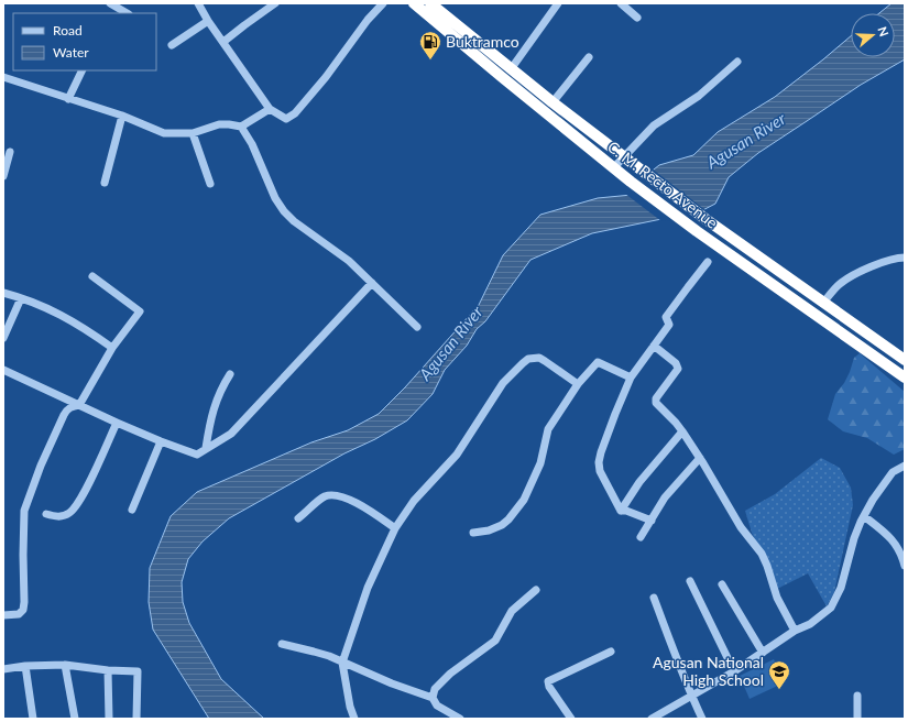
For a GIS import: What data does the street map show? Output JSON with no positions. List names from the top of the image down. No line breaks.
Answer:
{"streets":{"highway":["C. M. Recto Avenue"]},"water":["Agusan River"],"places":{"fuel station":["Buktramco"],"school or university":["Agusan National High School"]},"legend":["Road","Water"],"north":"right"}
